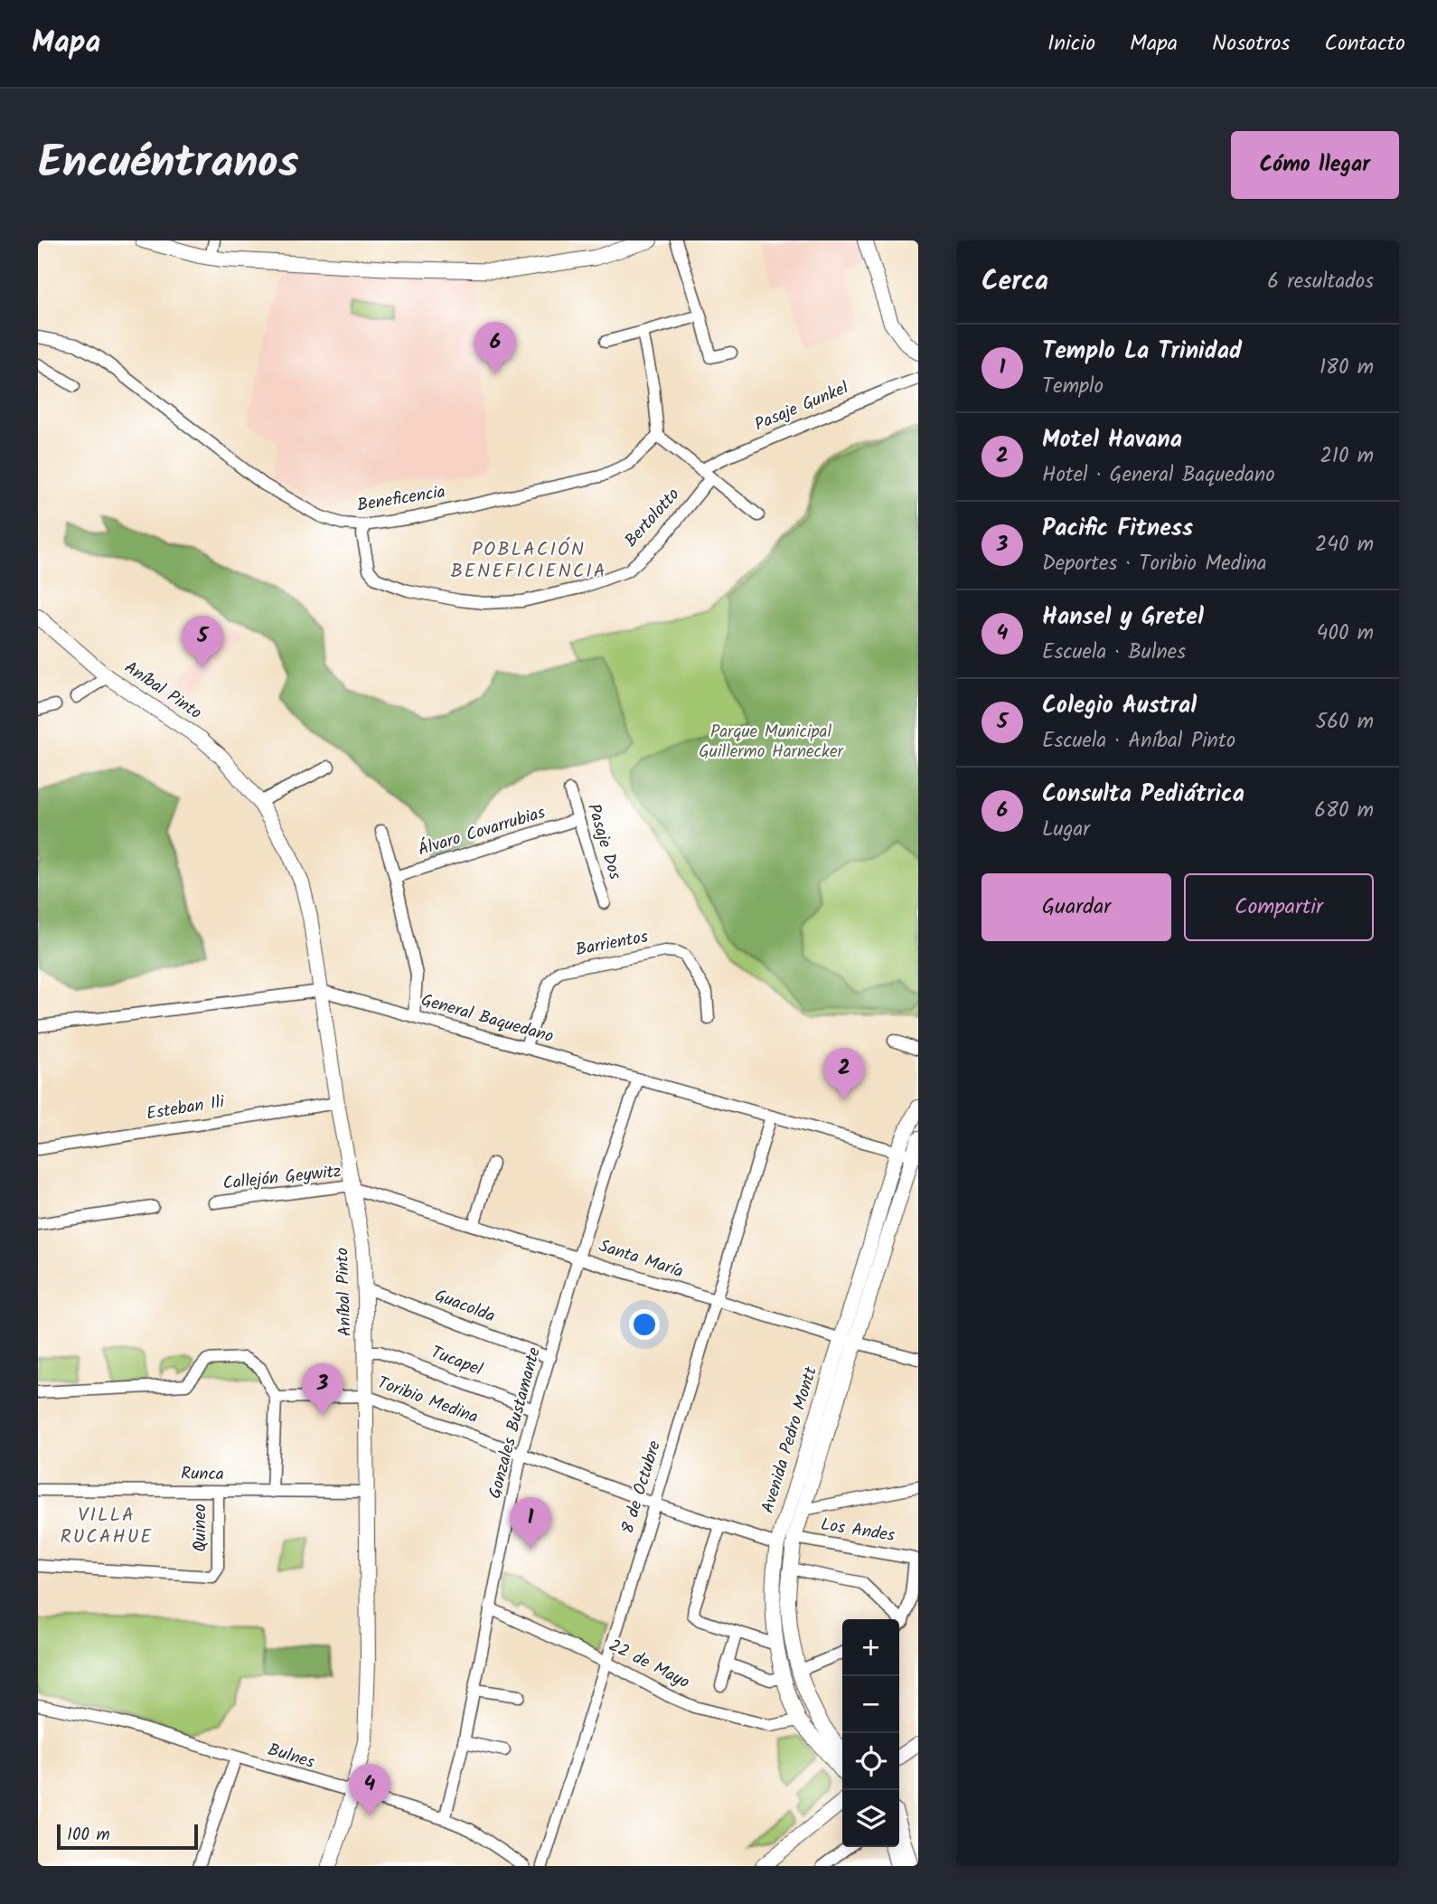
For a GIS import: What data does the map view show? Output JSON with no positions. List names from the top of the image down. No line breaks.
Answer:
{"streets":{"main road":["Aníbal Pinto","Avenida Pedro Montt"],"street":["Pasaje Gunkel","Beneficencia","Bertolotto","Álvaro Covarrubias","Pasaje Dos","Barrientos","General Baquedano","Esteban Ili","Callejón Geywitz","Santa María","Guacolda","Tucapel","Toribio Medina","Gonzales Bustamante","Runca","8 de Octubre","Quineo","Los Andes","22 de Mayo","Bulnes"]},"crossings":[["Pasaje Gunkel","Bertolotto"],["Beneficencia","Bertolotto"],["Aníbal Pinto","General Baquedano"],["Aníbal Pinto","Esteban Ili"],["Aníbal Pinto","Callejón Geywitz"],["Aníbal Pinto","Santa María"],["Aníbal Pinto","Guacolda"],["Aníbal Pinto","Tucapel"],["Aníbal Pinto","Toribio Medina"],["Aníbal Pinto","Runca"],["Aníbal Pinto","Bulnes"],["Álvaro Covarrubias","Pasaje Dos"],["Barrientos","General Baquedano"],["General Baquedano","Gonzales Bustamante"],["General Baquedano","Avenida Pedro Montt"],["General Baquedano","8 de Octubre"],["Callejón Geywitz","Santa María"],["Santa María","Gonzales Bustamante"],["Santa María","Avenida Pedro Montt"],["Santa María","8 de Octubre"],["Guacolda","Gonzales Bustamante"],["Tucapel","Gonzales Bustamante"],["Toribio Medina","Gonzales Bustamante"],["Toribio Medina","Avenida Pedro Montt"],["Toribio Medina","8 de Octubre"],["Gonzales Bustamante","22 de Mayo"],["Gonzales Bustamante","Bulnes"],["Avenida Pedro Montt","Los Andes"],["Avenida Pedro Montt","22 de Mayo"],["Runca","Quineo"],["8 de Octubre","22 de Mayo"]],"districts":["POBLACIÓN BENEFICIENCIA","VILLA RUCAHUE"],"parks":["Parque Municipal Guillermo Harnecker"],"scale_bar":"100 m","page":{"header":"Mapa","nav":["Inicio","Mapa","Nosotros","Contacto"],"title":"Encuéntranos","buttons":["Cómo llegar",["Guardar","Compartir"]],"heading":["Cerca","6 resultados"],"pins":["6","5","2","3","1","4"],"list":[{"mark":"1","name":"Templo La Trinidad","note":"Templo","value":"180 m"},{"mark":"2","name":"Motel Havana","note":"Hotel · General Baquedano","value":"210 m"},{"mark":"3","name":"Pacific Fitness","note":"Deportes · Toribio Medina","value":"240 m"},{"mark":"4","name":"Hansel y Gretel","note":"Escuela · Bulnes","value":"400 m"},{"mark":"5","name":"Colegio Austral","note":"Escuela · Aníbal Pinto","value":"560 m"},{"mark":"6","name":"Consulta Pediátrica","note":"Lugar","value":"680 m"}],"map_buttons":["+","−"],"scale":"100 m"}}
